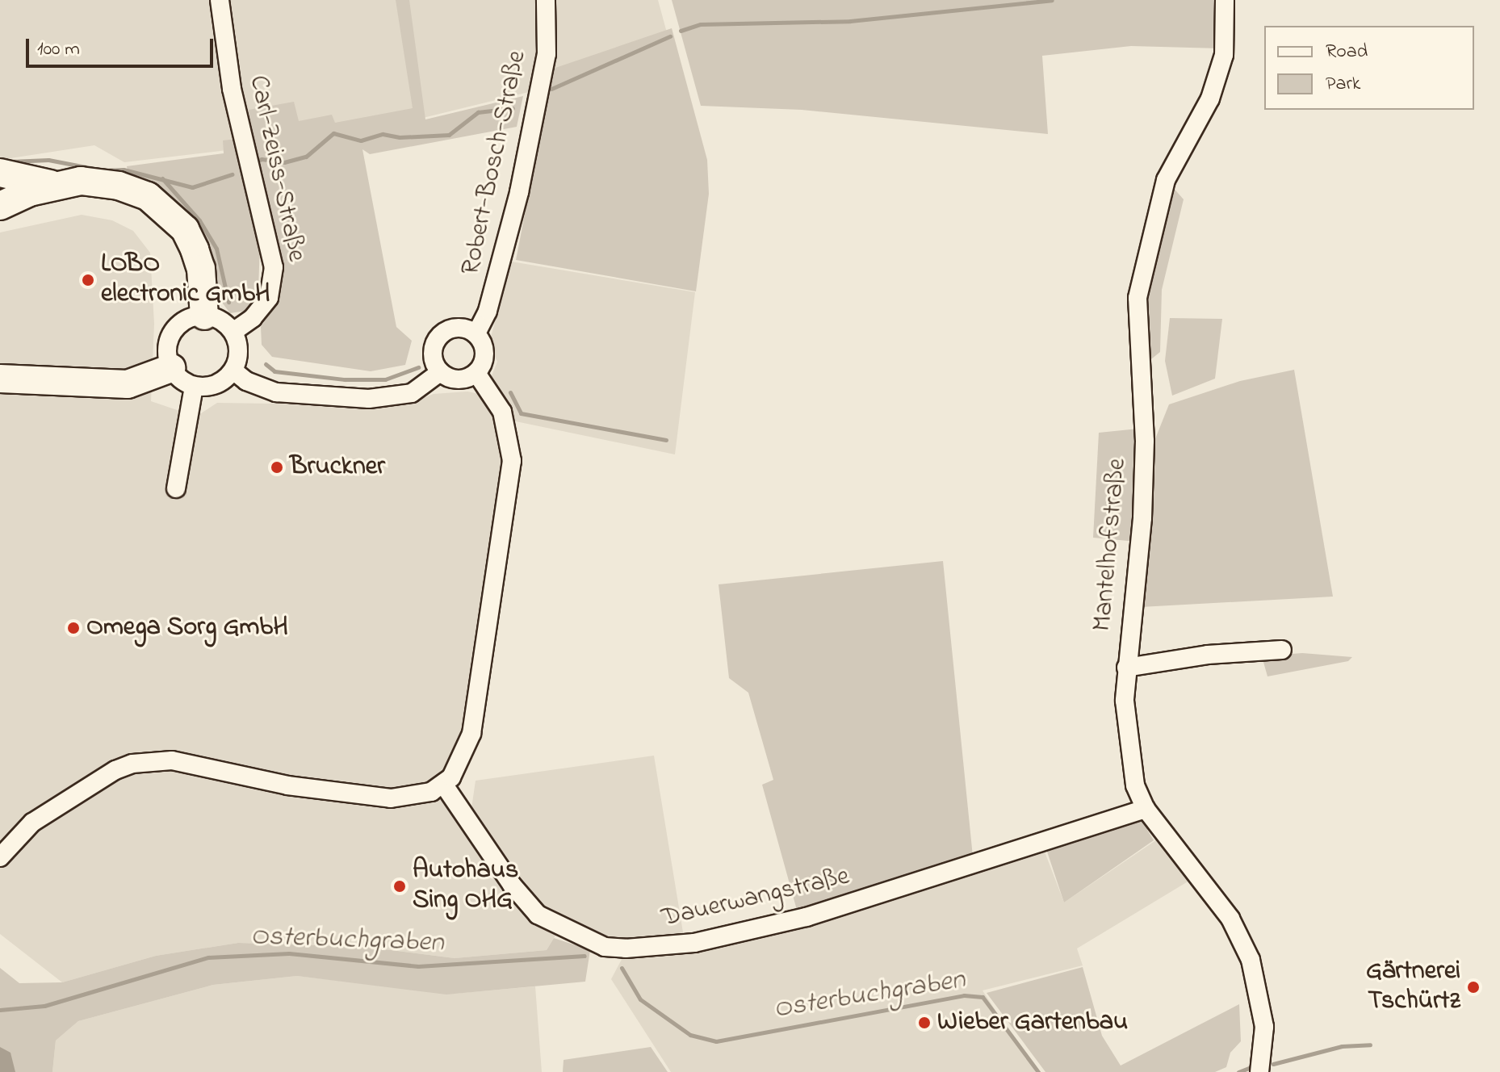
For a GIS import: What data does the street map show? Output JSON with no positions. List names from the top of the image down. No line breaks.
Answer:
{"streets":{"street":["Robert-Bosch-Straße","Carl-Zeiss-Straße","Mantelhofstraße","Dauerwangstraße"]},"crossings":[["Mantelhofstraße","Dauerwangstraße"]],"water":["Osterbuchgraben"],"places":["LOBO electronic GmbH","Bruckner","Omega Sorg GmbH","Autohaus Sing OHG","Gärtnerei Tschürtz","Wieber Gartenbau"],"legend":["Road","Park"],"scale_bar":"100 m"}
